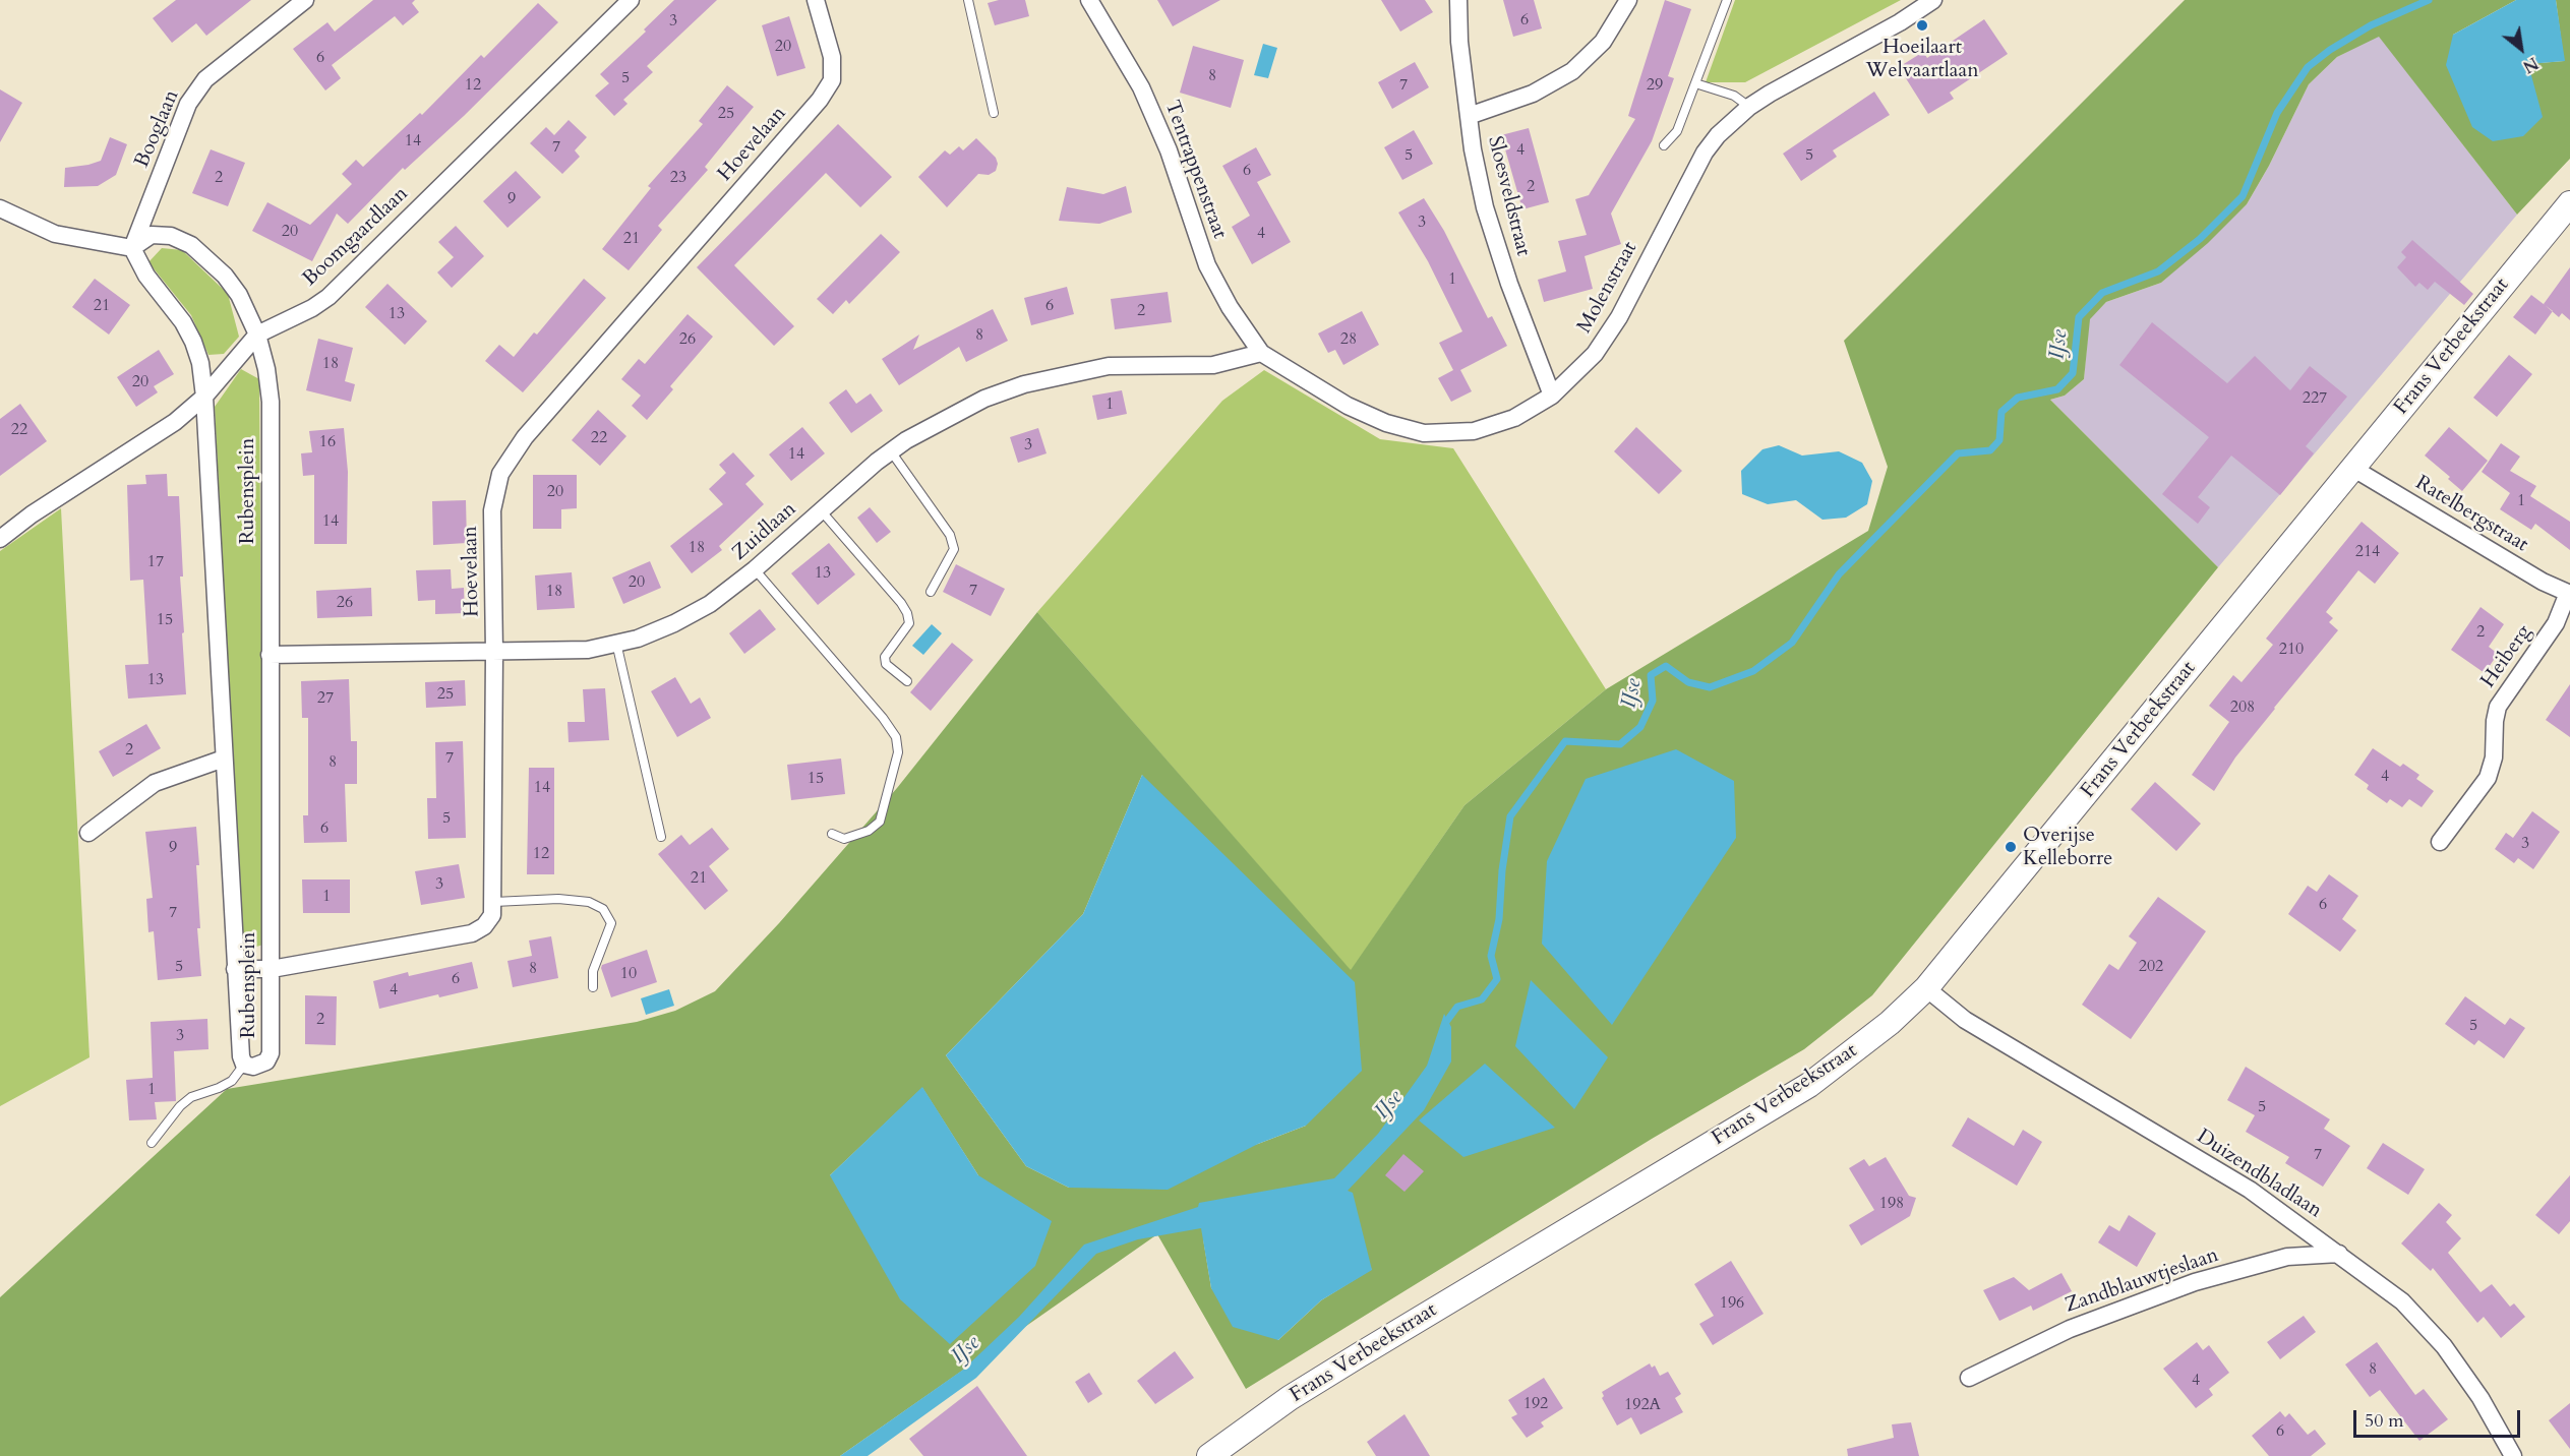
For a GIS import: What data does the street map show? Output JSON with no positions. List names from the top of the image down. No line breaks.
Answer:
{"streets":{"main road":["Frans Verbeekstraat"],"street":["Booglaan","Hoevelaan","Tentrappenstraat","Sloesveldstraat","Boomgaardlaan","Molenstraat","Rubensplein","Ratelbergstraat","Zuidlaan","Heiberg","Duizendbladlaan","Zandblauwtjeslaan"]},"crossings":[["Booglaan","Rubensplein"],["Hoevelaan","Rubensplein"],["Hoevelaan","Zuidlaan"],["Tentrappenstraat","Molenstraat"],["Tentrappenstraat","Zuidlaan"],["Sloesveldstraat","Molenstraat"],["Boomgaardlaan","Rubensplein"],["Molenstraat","Zuidlaan"],["Frans Verbeekstraat","Ratelbergstraat"],["Frans Verbeekstraat","Duizendbladlaan"],["Rubensplein","Zuidlaan"],["Ratelbergstraat","Heiberg"],["Duizendbladlaan","Zandblauwtjeslaan"]],"water":["IJse"],"places":["Hoeilaart Welvaartlaan","Overijse Kelleborre"],"house_numbers":["6","3","20","6","8","5","12","7","29","25","14","7","4","5","5","6","2","23","2","9","3","20","4","21","1","21","6","2","13","8","26","28","18","20","227","1","22","22","16","3","14","20","1","14","18","214","17","13","20","7","18","26","15","2","210","13","25","27","208","2","7","8","4","15","14","5","6","3","9","12","21","3","1","6","7","5","202","8","10","6","4","2","5","3","1","5","7","198","196","8","4","192","192A","6"],"scale_bar":"50 m","north":"bottom right"}
